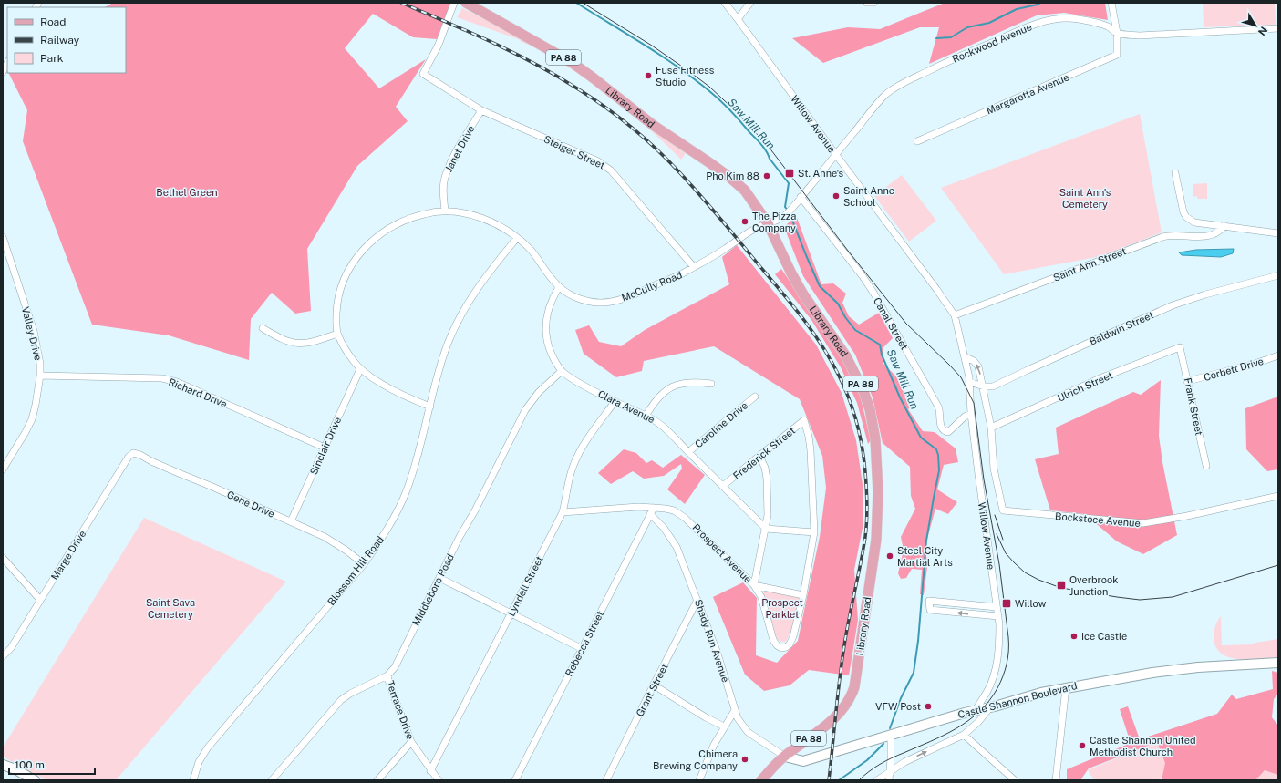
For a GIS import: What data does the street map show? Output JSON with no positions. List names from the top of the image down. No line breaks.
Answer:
{"streets":{"main road":["PA 88","Library Road"],"street":["Rockwood Avenue","Margaretta Avenue","Willow Avenue","Janet Drive","Steiger Street","Saint Ann Street","McCully Road","Canal Street","Baldwin Street","Valley Drive","Corbett Drive","Ulrich Street","Richard Drive","Clara Avenue","Frank Street","Caroline Drive","Sinclair Drive","Frederick Street","Gene Drive","Bockstoce Avenue","Prospect Avenue","Marge Drive","Blossom Hill Road","Lyndell Street","Middleboro Road","Shady Run Avenue","Rebecca Street","Grant Street","Castle Shannon Boulevard","Terrace Drive"]},"crossings":[["Rockwood Avenue","Margaretta Avenue"],["Rockwood Avenue","Library Road"],["Rockwood Avenue","Willow Avenue"],["Rockwood Avenue","McCully Road"],["Rockwood Avenue","Canal Street"],["Library Road","McCully Road"],["Library Road","Shady Run Avenue"],["Library Road","Castle Shannon Boulevard"],["Willow Avenue","Saint Ann Street"],["Willow Avenue","Canal Street"],["Willow Avenue","Baldwin Street"],["Willow Avenue","Ulrich Street"],["Willow Avenue","Bockstoce Avenue"],["Willow Avenue","Castle Shannon Boulevard"],["Janet Drive","Steiger Street"],["Janet Drive","McCully Road"],["Steiger Street","McCully Road"],["McCully Road","Clara Avenue"],["McCully Road","Sinclair Drive"],["McCully Road","Blossom Hill Road"],["Valley Drive","Richard Drive"],["Corbett Drive","Frank Street"],["Ulrich Street","Frank Street"],["Richard Drive","Sinclair Drive"],["Clara Avenue","Caroline Drive"],["Clara Avenue","Frederick Street"],["Clara Avenue","Lyndell Street"],["Clara Avenue","Middleboro Road"],["Sinclair Drive","Gene Drive"],["Frederick Street","Prospect Avenue"],["Gene Drive","Marge Drive"],["Gene Drive","Blossom Hill Road"],["Prospect Avenue","Lyndell Street"],["Prospect Avenue","Rebecca Street"],["Lyndell Street","Terrace Drive"],["Middleboro Road","Terrace Drive"],["Shady Run Avenue","Rebecca Street"],["Shady Run Avenue","Grant Street"],["Shady Run Avenue","Castle Shannon Boulevard"]],"water":["Saw Mill Run"],"parks":["Bethel Green","Saint Ann's Cemetery","Saint Sava Cemetery","Prospect Parklet"],"places":{"other":["Fuse Fitness Studio","Pho Kim 88","Saint Anne School","The Pizza Company","Steel City Martial Arts","Ice Castle","VFW Post","Castle Shannon United Methodist Church","Chimera Brewing Company"],"transit":["St. Anne's","Overbrook Junction","Willow"]},"legend":["Road","Railway","Park"],"scale_bar":"100 m","north":"bottom right"}
